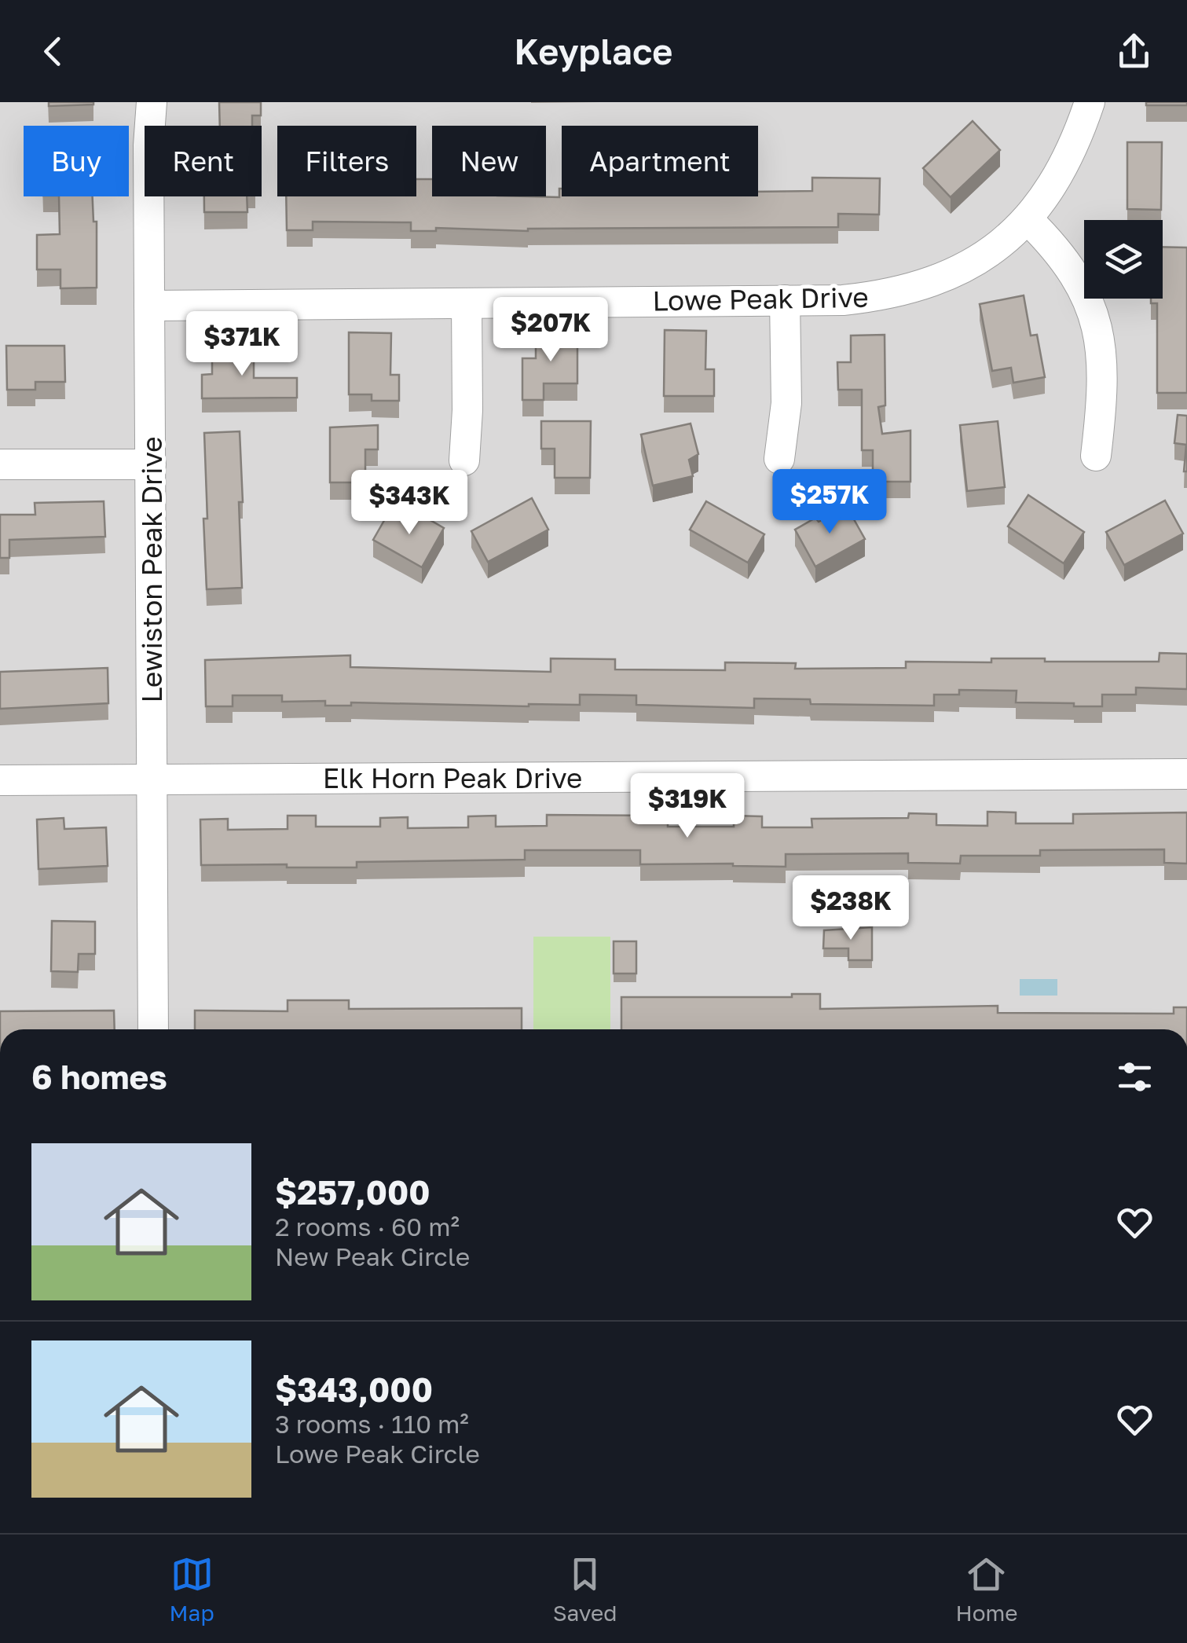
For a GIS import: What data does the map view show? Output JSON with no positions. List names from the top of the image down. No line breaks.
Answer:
{"streets":{"street":["Lowe Peak Drive","Lewiston Peak Drive","Elk Horn Peak Drive"]},"crossings":[["Lowe Peak Drive","Lewiston Peak Drive"],["Lewiston Peak Drive","Elk Horn Peak Drive"]],"page":{"header":"Keyplace","chip":["Buy","Rent","Filters","New","Apartment"],"price":["$207K","$371K","$257K","$343K","$319K","$238K"],"heading":"6 homes","list":[{"name":"$257,000","note":"2 rooms · 60 m² · New Peak Circle"},{"name":"$343,000","note":"3 rooms · 110 m² · Lowe Peak Circle"}],"tabs":["Map","Saved","Home"]}}
